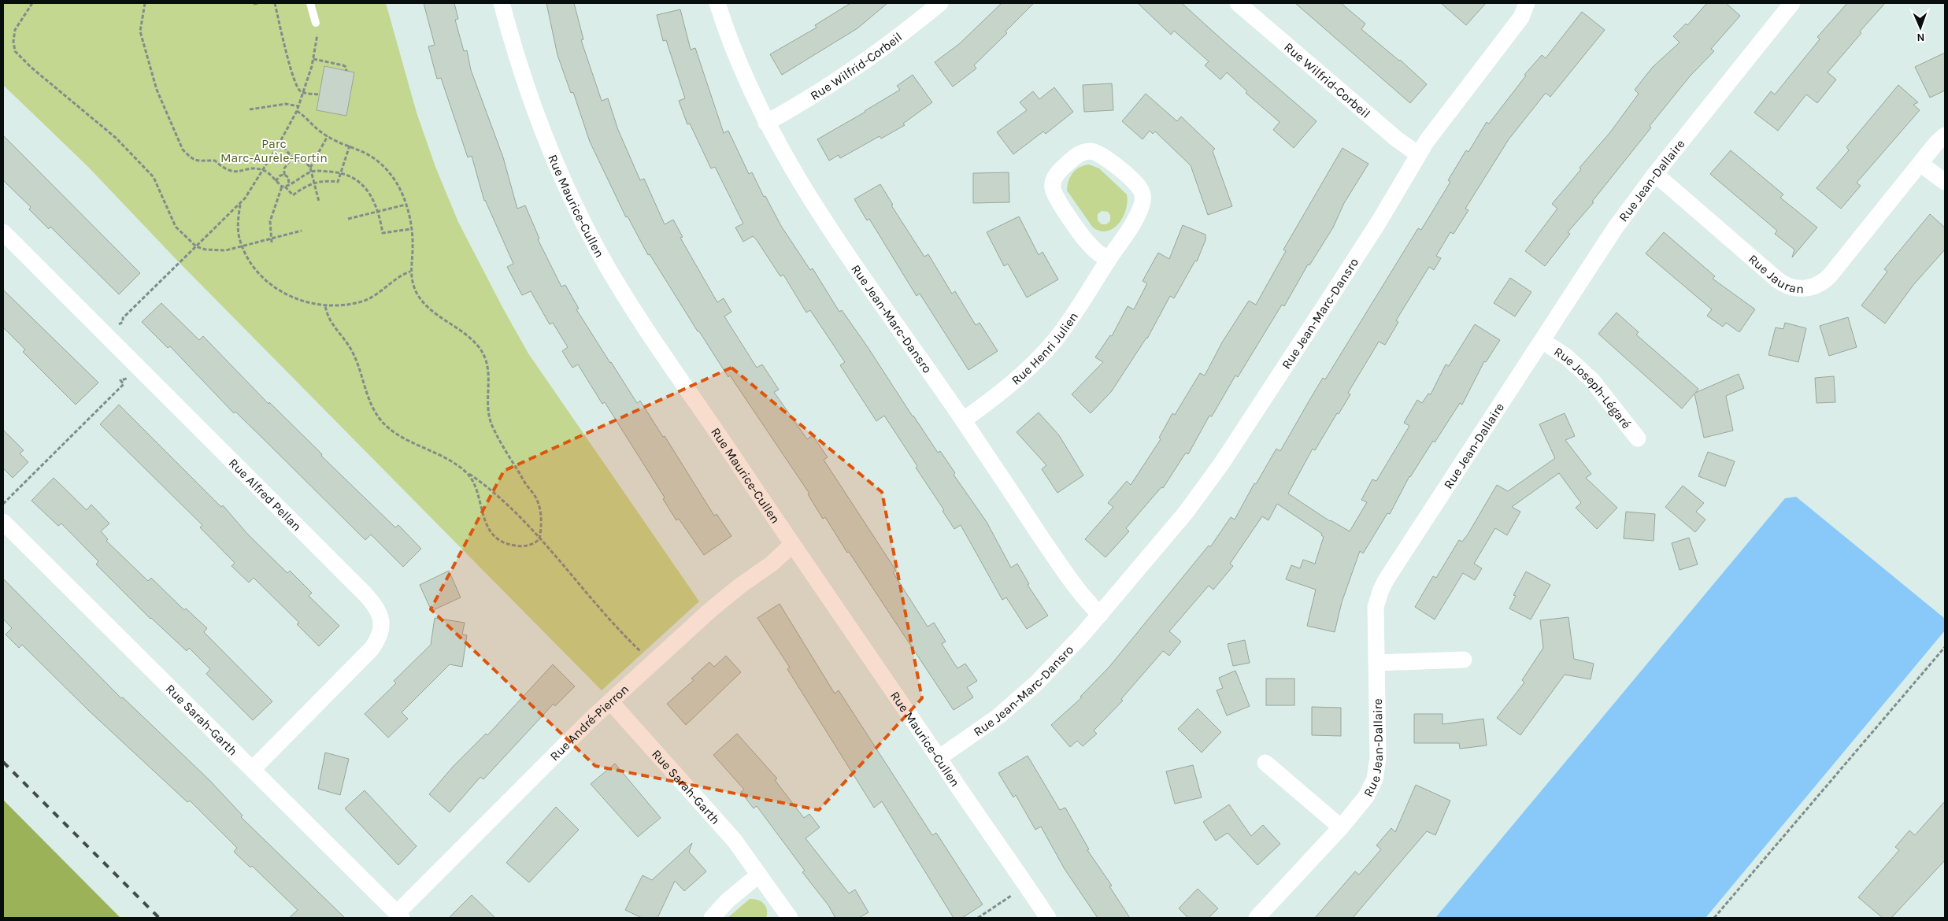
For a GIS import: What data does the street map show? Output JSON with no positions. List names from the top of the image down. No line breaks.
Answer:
{"streets":{"street":["Rue Wilfrid-Corbeil","Rue Jean-Dallaire","Rue Maurice-Cullen","Rue Jauran","Rue Jean-Marc-Dansro","Rue Henri Julien","Rue Joseph-Légaré","Rue Alfred Pellan","Rue Sarah-Garth","Rue André-Pierron"]},"crossings":[["Rue Wilfrid-Corbeil","Rue Jean-Marc-Dansro"],["Rue Jean-Dallaire","Rue Jauran"],["Rue Jean-Dallaire","Rue Joseph-Légaré"],["Rue Maurice-Cullen","Rue Jean-Marc-Dansro"],["Rue Maurice-Cullen","Rue André-Pierron"],["Rue Jean-Marc-Dansro","Rue Henri Julien"],["Rue Alfred Pellan","Rue Sarah-Garth"],["Rue Sarah-Garth","Rue André-Pierron"]],"parks":["Parc Marc-Aurèle-Fortin"],"north":"bottom"}
